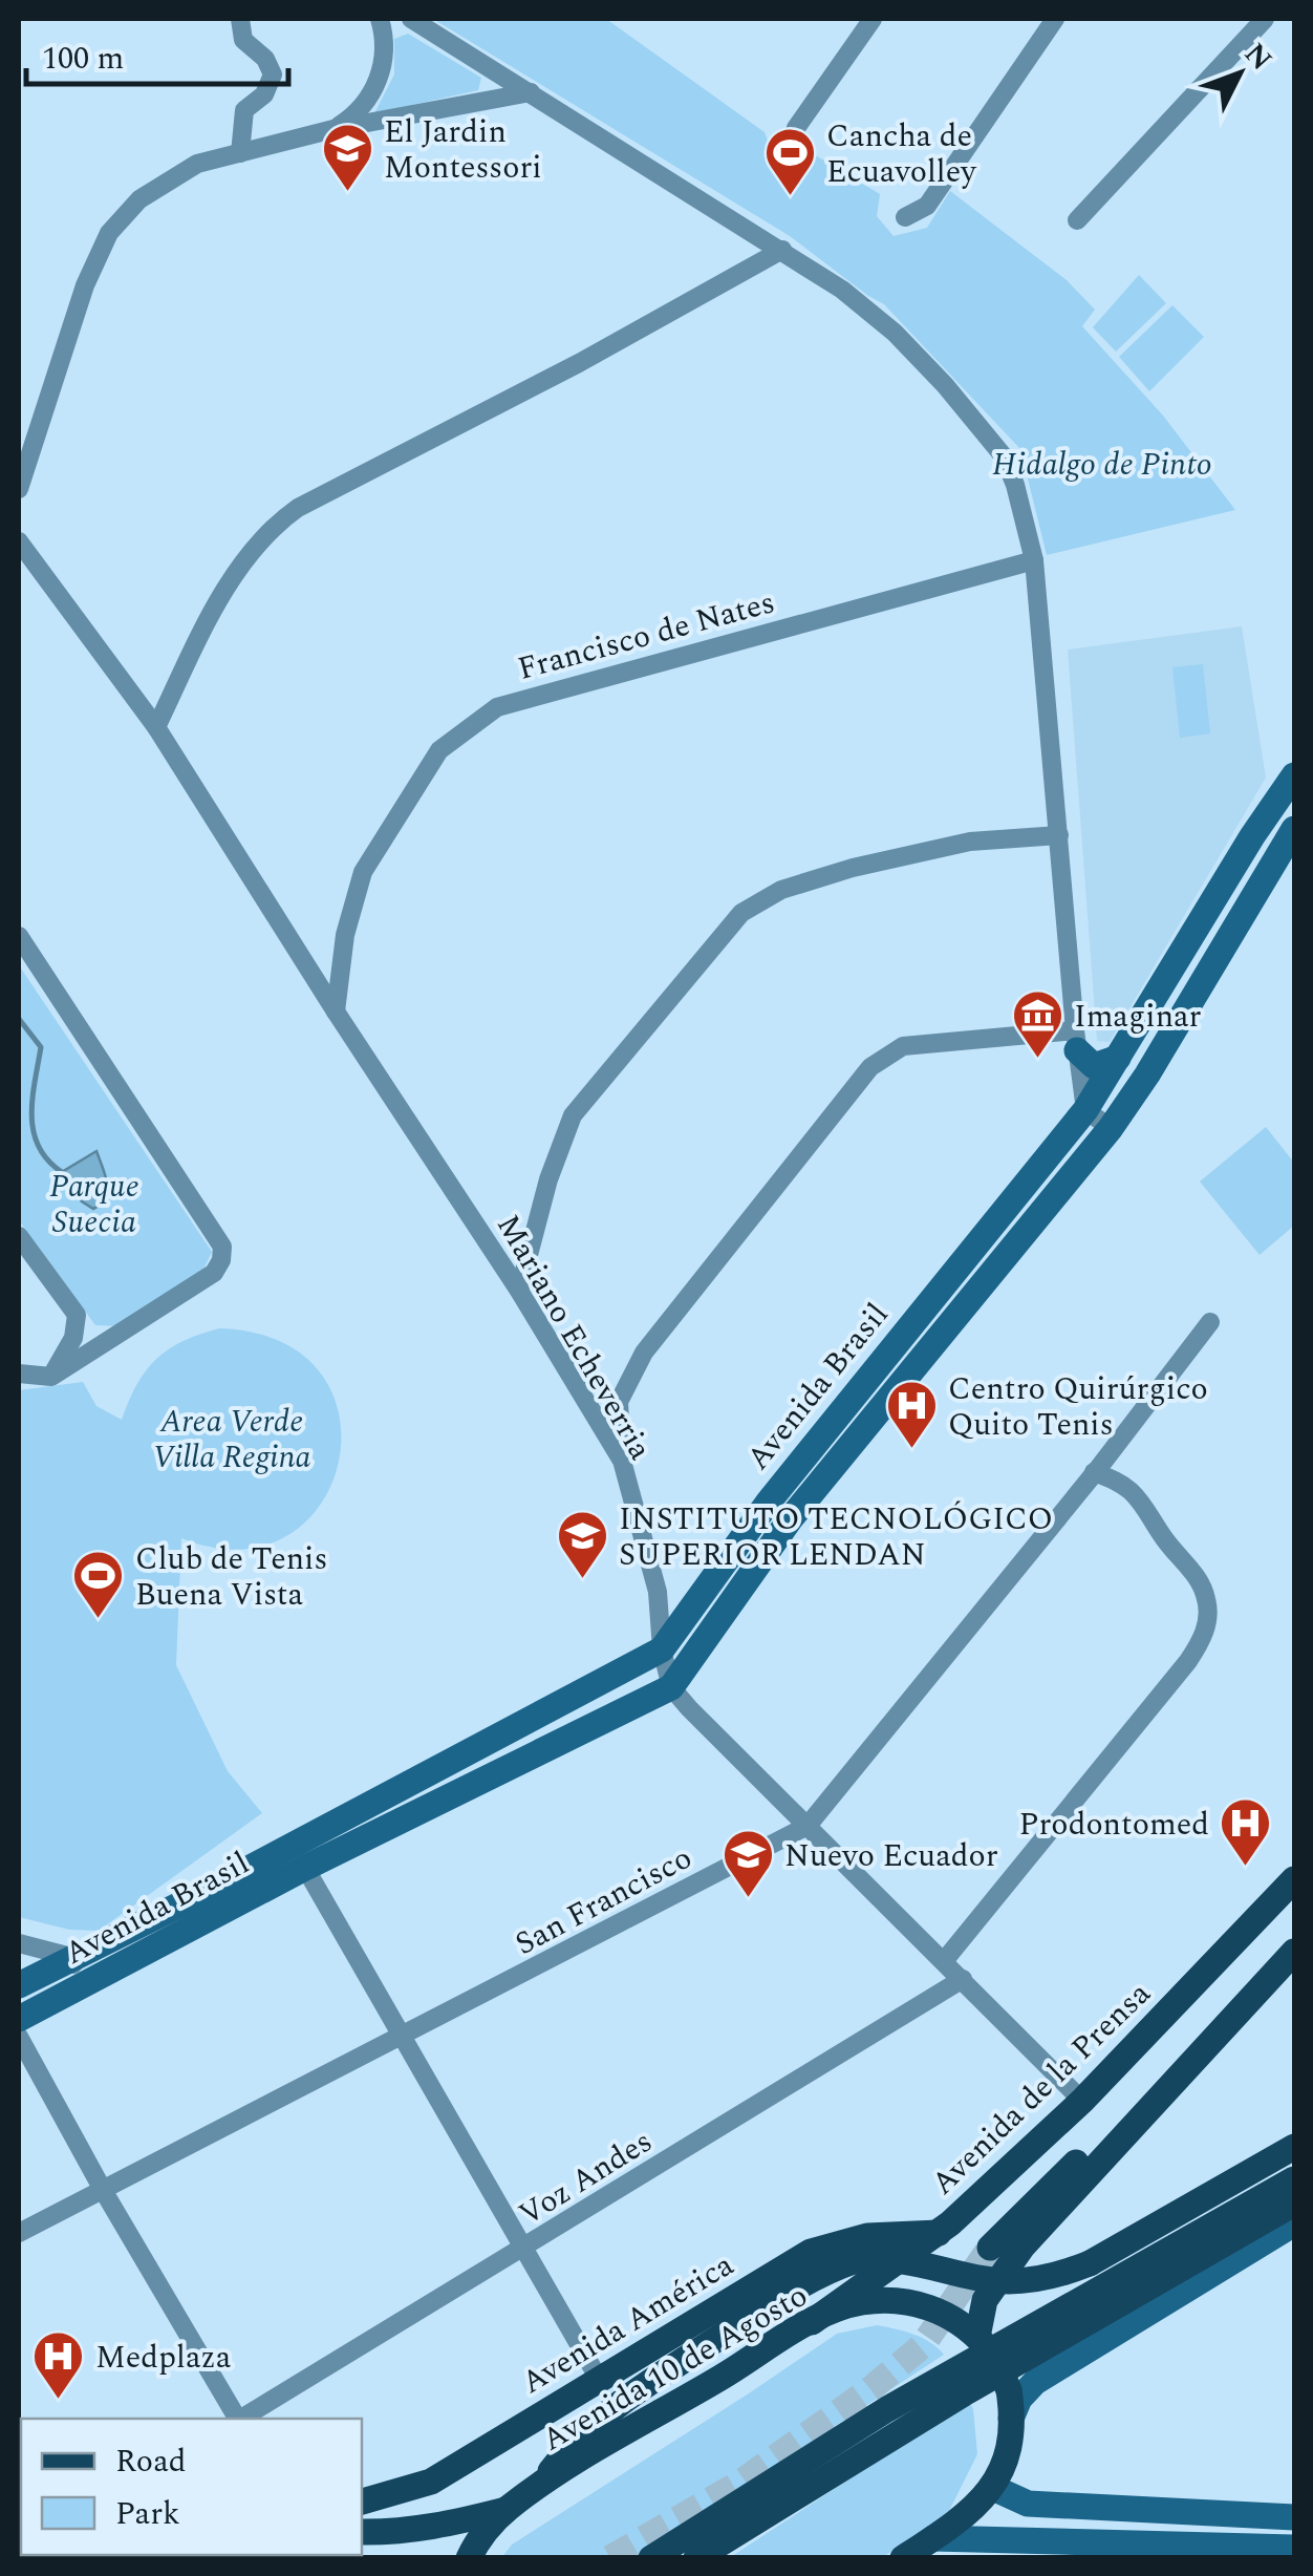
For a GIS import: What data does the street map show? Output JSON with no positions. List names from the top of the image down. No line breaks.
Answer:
{"streets":{"main road":["Avenida de la Prensa","Avenida América","Avenida 10 de Agosto"],"street":["Francisco de Nates","Mariano Echeverria","Avenida Brasil","San Francisco","Voz Andes"]},"crossings":[["Francisco de Nates","Mariano Echeverria"],["Mariano Echeverria","Avenida Brasil"],["Mariano Echeverria","San Francisco"],["Mariano Echeverria","Avenida de la Prensa"],["Mariano Echeverria","Voz Andes"],["Avenida de la Prensa","Avenida América"],["Avenida de la Prensa","Avenida 10 de Agosto"]],"parks":["Hidalgo de Pinto","Parque Suecia","Area Verde Villa Regina"],"places":{"school or university":["El Jardin Montessori","INSTITUTO TECNOLÓGICO SUPERIOR LENDAN","Nuevo Ecuador"],"sports":["Cancha de Ecuavolley","Club de Tenis Buena Vista"],"museum":["Imaginar"],"hospital":["Centro Quirúrgico Quito Tenis","Prodontomed","Medplaza"]},"legend":["Road","Park"],"scale_bar":"100 m","north":"top right"}
